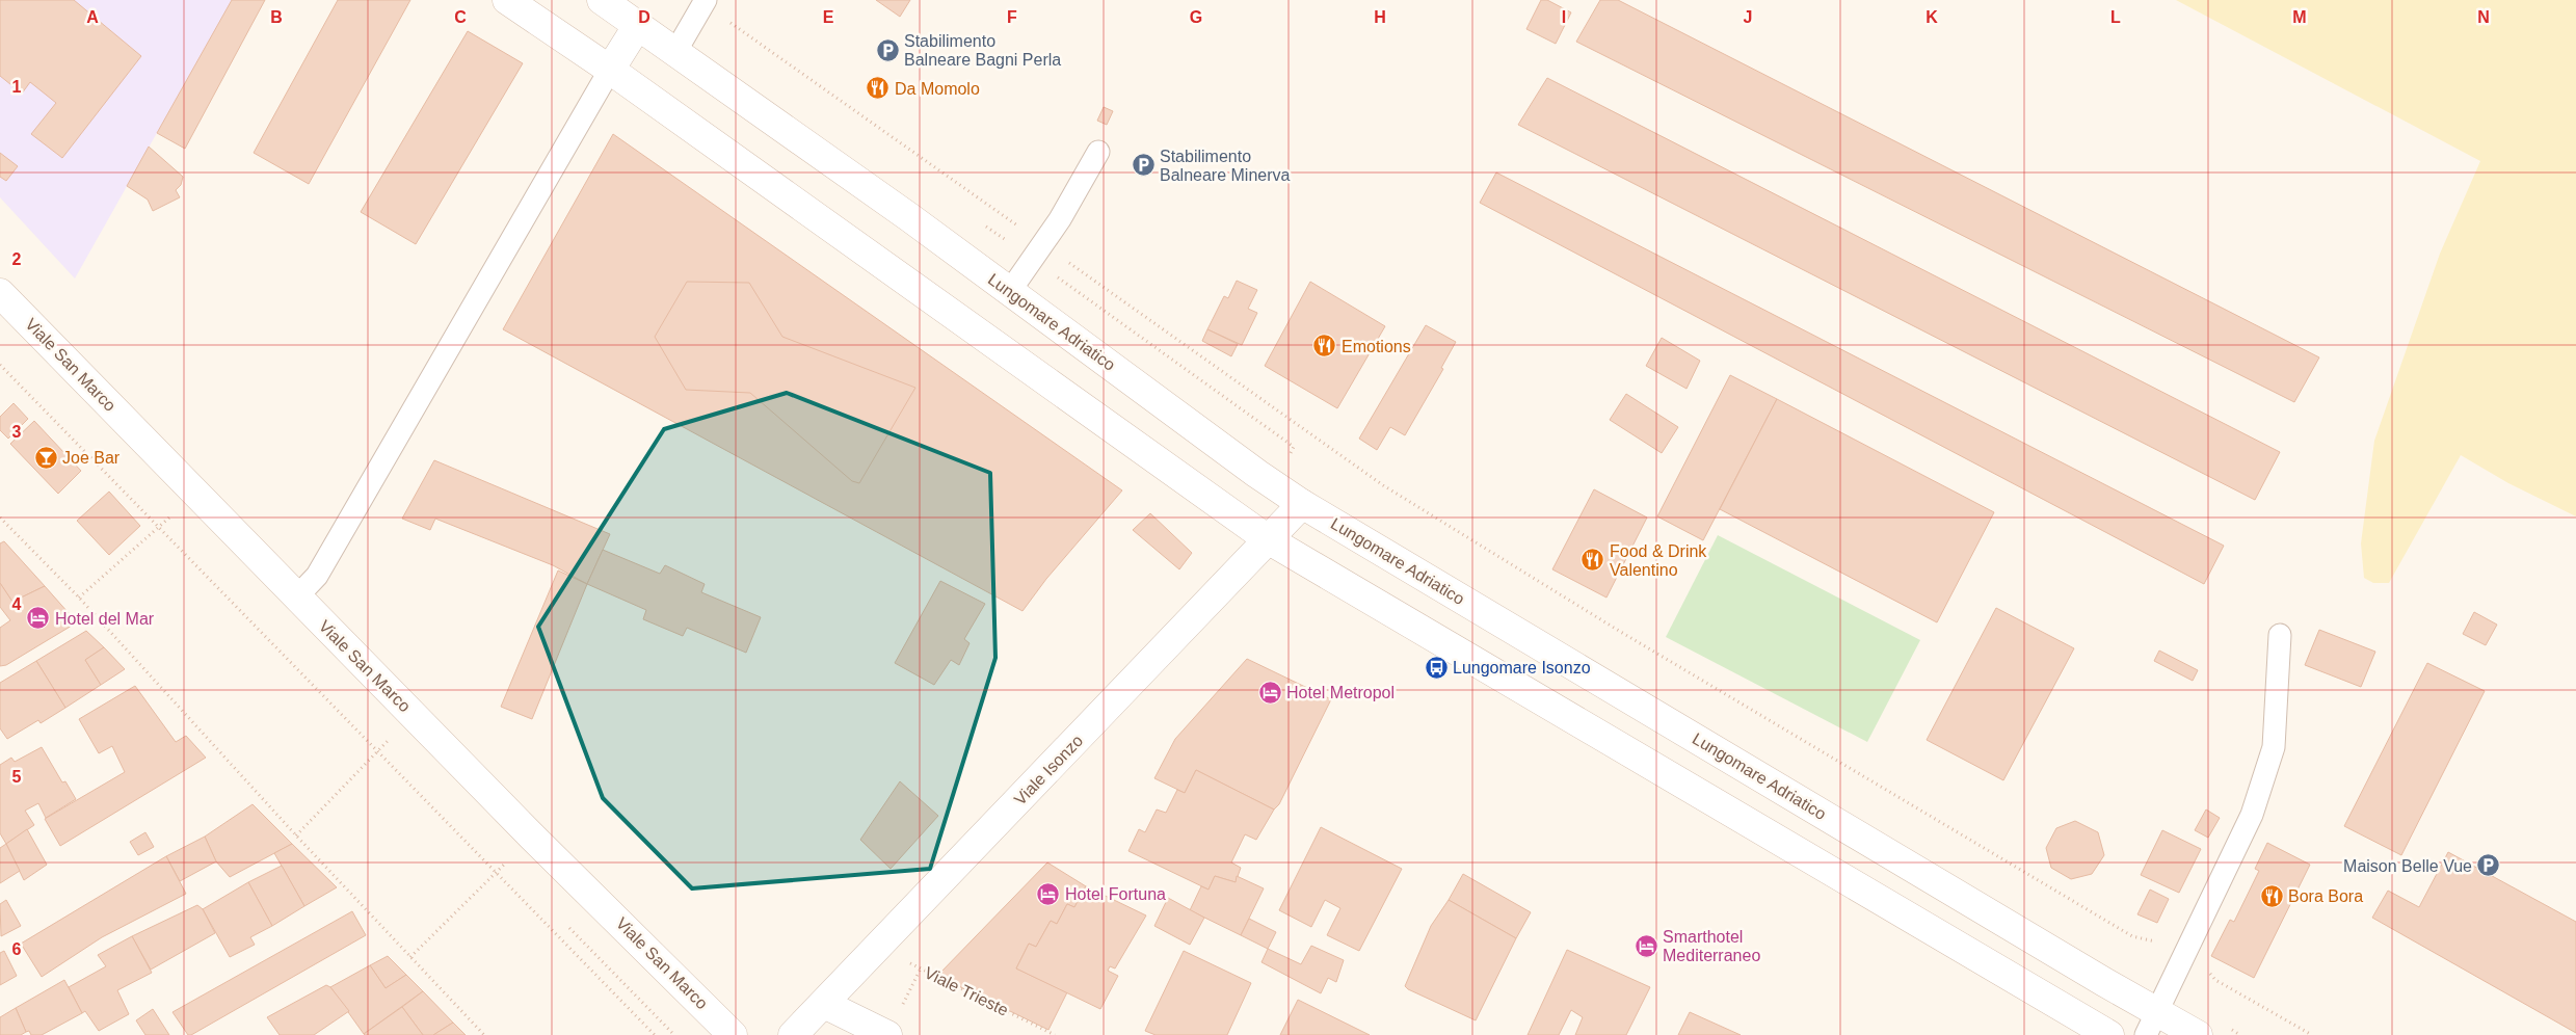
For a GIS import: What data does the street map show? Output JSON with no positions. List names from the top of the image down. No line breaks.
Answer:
{"streets":{"street":["Lungomare Adriatico","Viale San Marco","Viale Isonzo"],"path":["Viale Trieste"]},"crossings":[["Lungomare Adriatico","Viale Isonzo"]],"places":{"parking":["Stabilimento Balneare Bagni Perla","Stabilimento Balneare Minerva","Maison Belle Vue"],"restaurant":["Da Momolo","Emotions","Food & Drink Valentino","Bora Bora"],"bar":["Joe Bar"],"hotel":["Hotel del Mar","Hotel Metropol","Hotel Fortuna","Smarthotel Mediterraneo"],"bus stop":["Lungomare Isonzo"]},"grid":{"columns":["A","B","C","D","E","F","G","H","I","J","K","L","M","N"],"rows":["1","2","3","4","5","6"]}}
